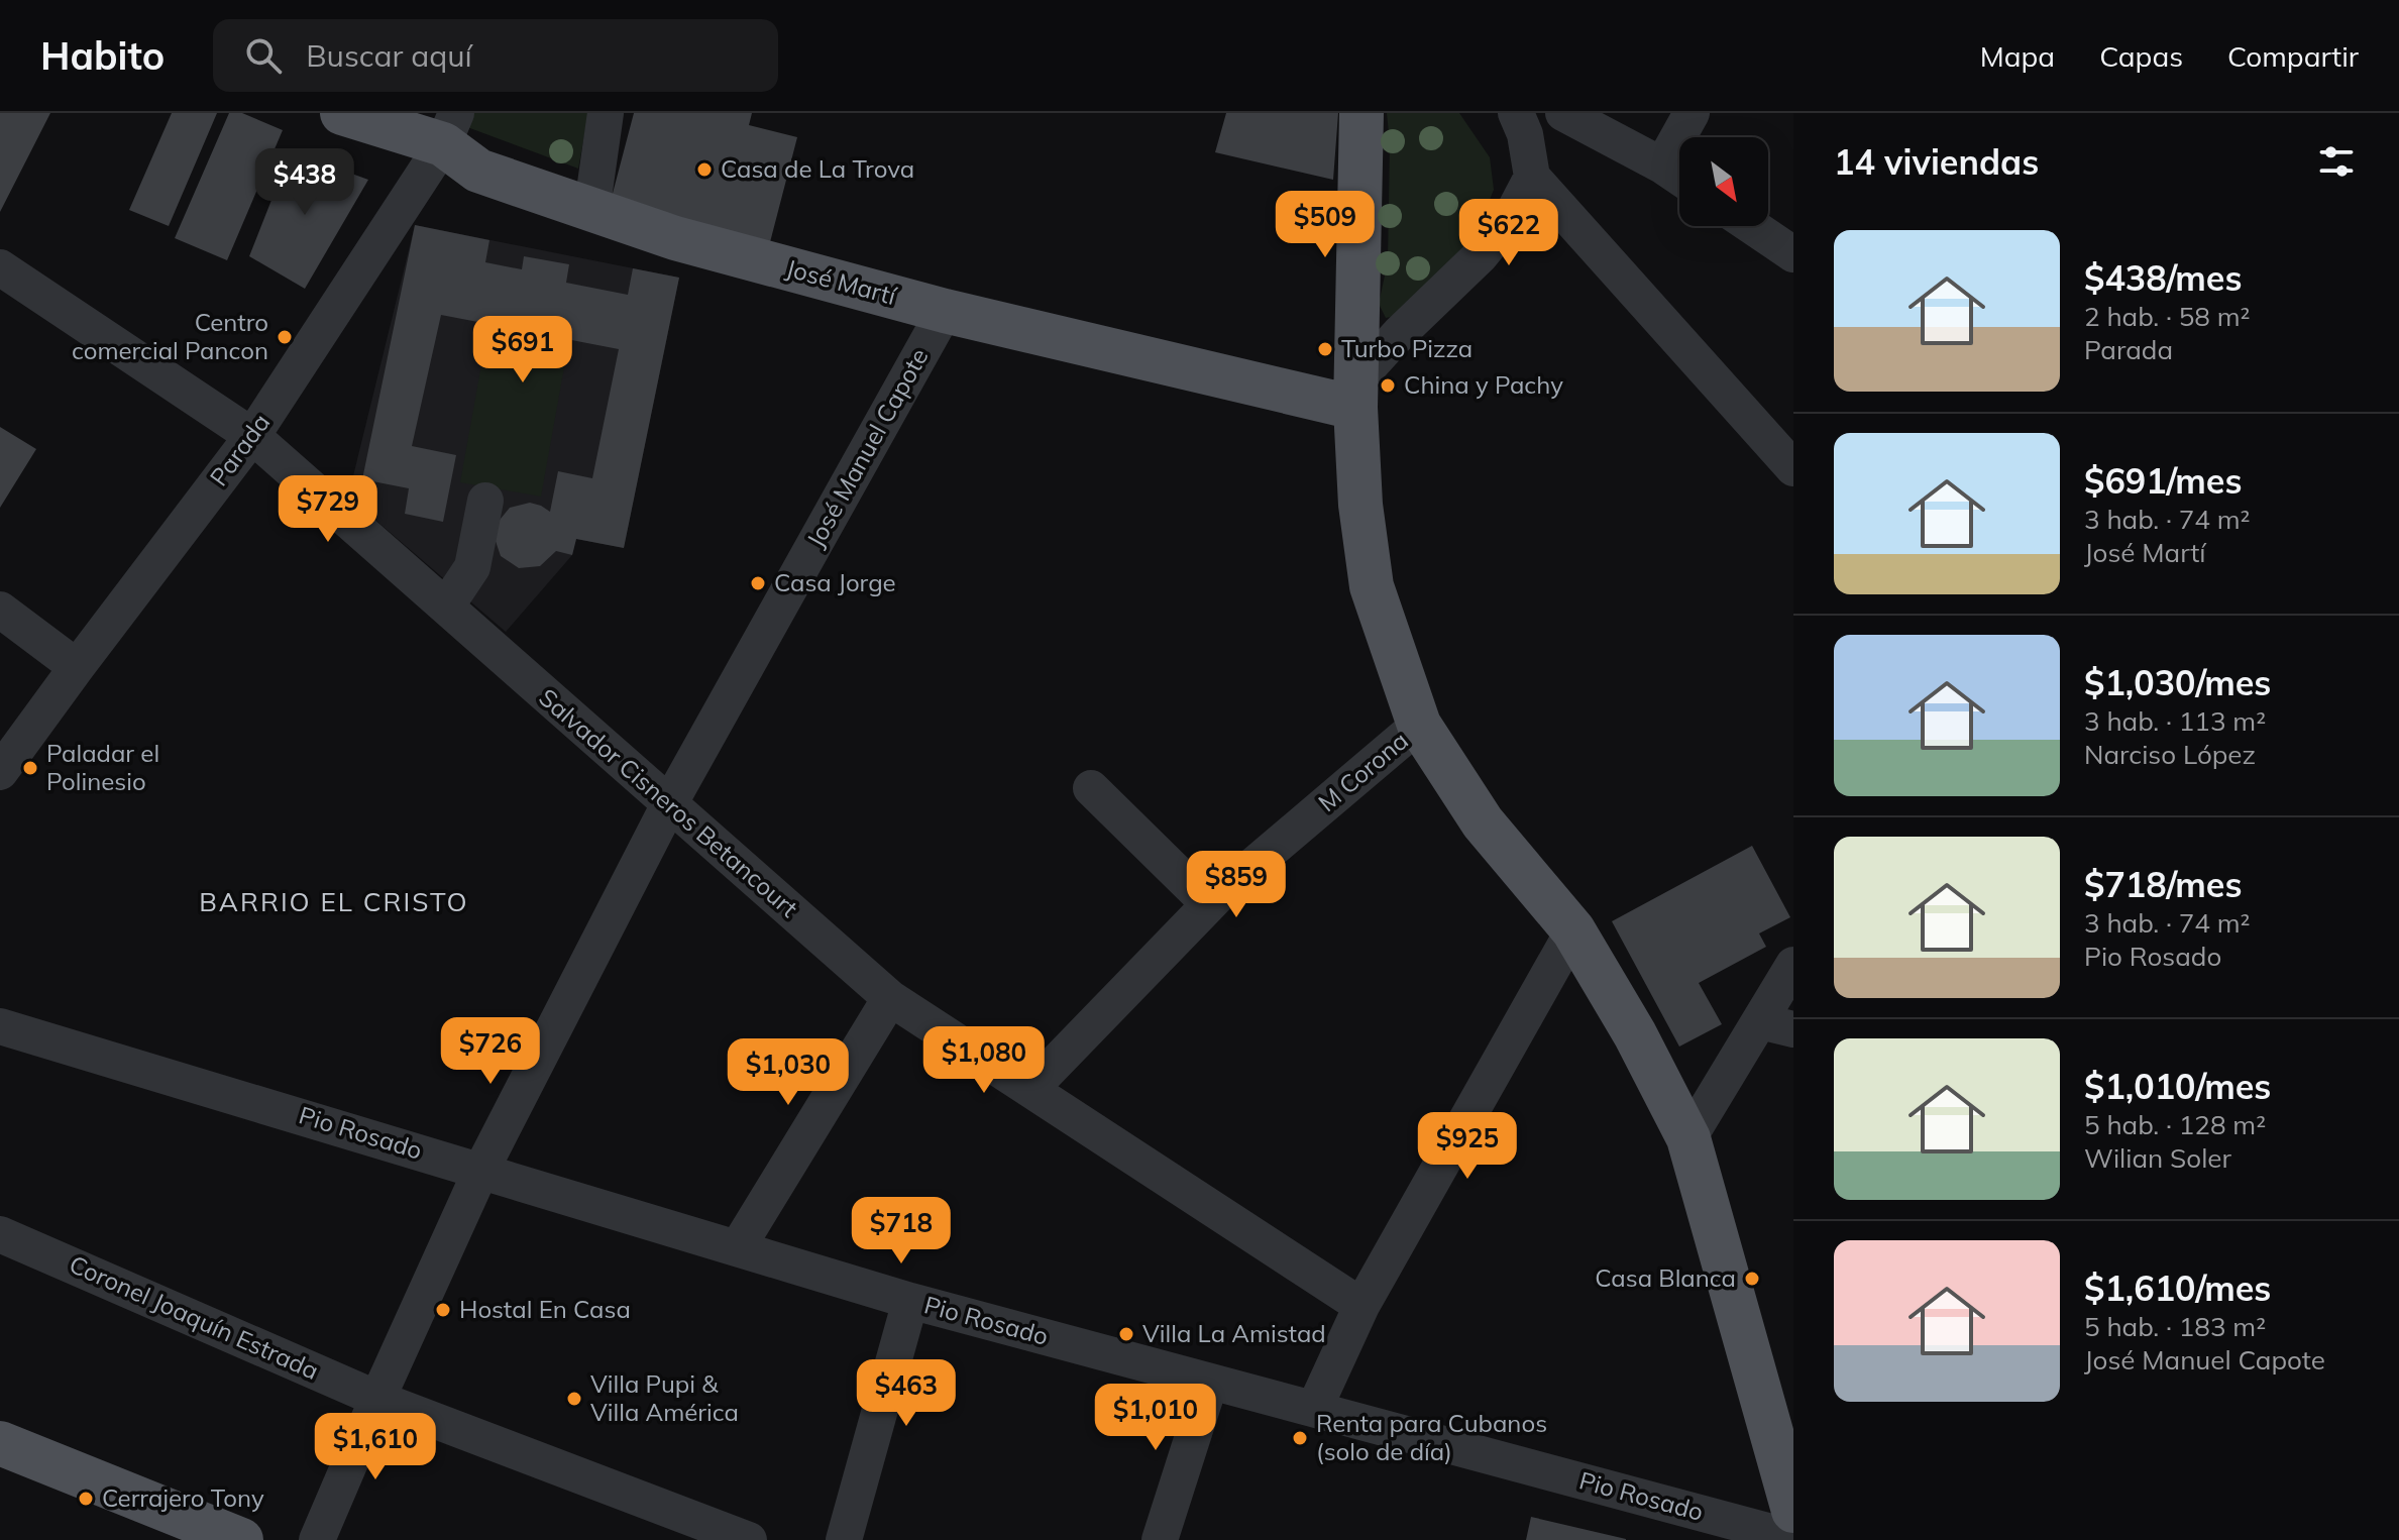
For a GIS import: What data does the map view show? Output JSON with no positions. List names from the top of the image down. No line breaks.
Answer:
{"streets":{"main road":["José Martí"],"street":["José Manuel Capote","Parada","M Corona","Salvador Cisneros Betancourt","Pio Rosado","Coronel Joaquín Estrada"]},"crossings":[["José Martí","José Manuel Capote"],["José Martí","Parada"],["José Manuel Capote","Salvador Cisneros Betancourt"],["José Manuel Capote","Pio Rosado"],["José Manuel Capote","Coronel Joaquín Estrada"],["Parada","Salvador Cisneros Betancourt"],["M Corona","Salvador Cisneros Betancourt"]],"districts":["BARRIO EL CRISTO"],"places":["Casa de La Trova","Centro comercial Pancon","Turbo Pizza","China y Pachy","Casa Jorge","Paladar el Polinesio","Casa Blanca","Hostal En Casa","Villa La Amistad","Villa Pupi & Villa América","Renta para Cubanos (solo de día)","Cerrajero Tony"],"north":"bottom right","page":{"header":"Habito","search":"Buscar aquí","nav":["Mapa","Capas","Compartir"],"heading":"14 viviendas","price":["$438","$509","$622","$691","$729","$859","$726","$1,080","$1,030","$925","$718","$463","$1,010","$1,610"],"list":[{"name":"$438/mes","note":"2 hab. · 58 m² · Parada"},{"name":"$691/mes","note":"3 hab. · 74 m² · José Martí"},{"name":"$1,030/mes","note":"3 hab. · 113 m² · Narciso López"},{"name":"$718/mes","note":"3 hab. · 74 m² · Pio Rosado"},{"name":"$1,010/mes","note":"5 hab. · 128 m² · Wilian Soler"},{"name":"$1,610/mes","note":"5 hab. · 183 m² · José Manuel Capote"}]}}
